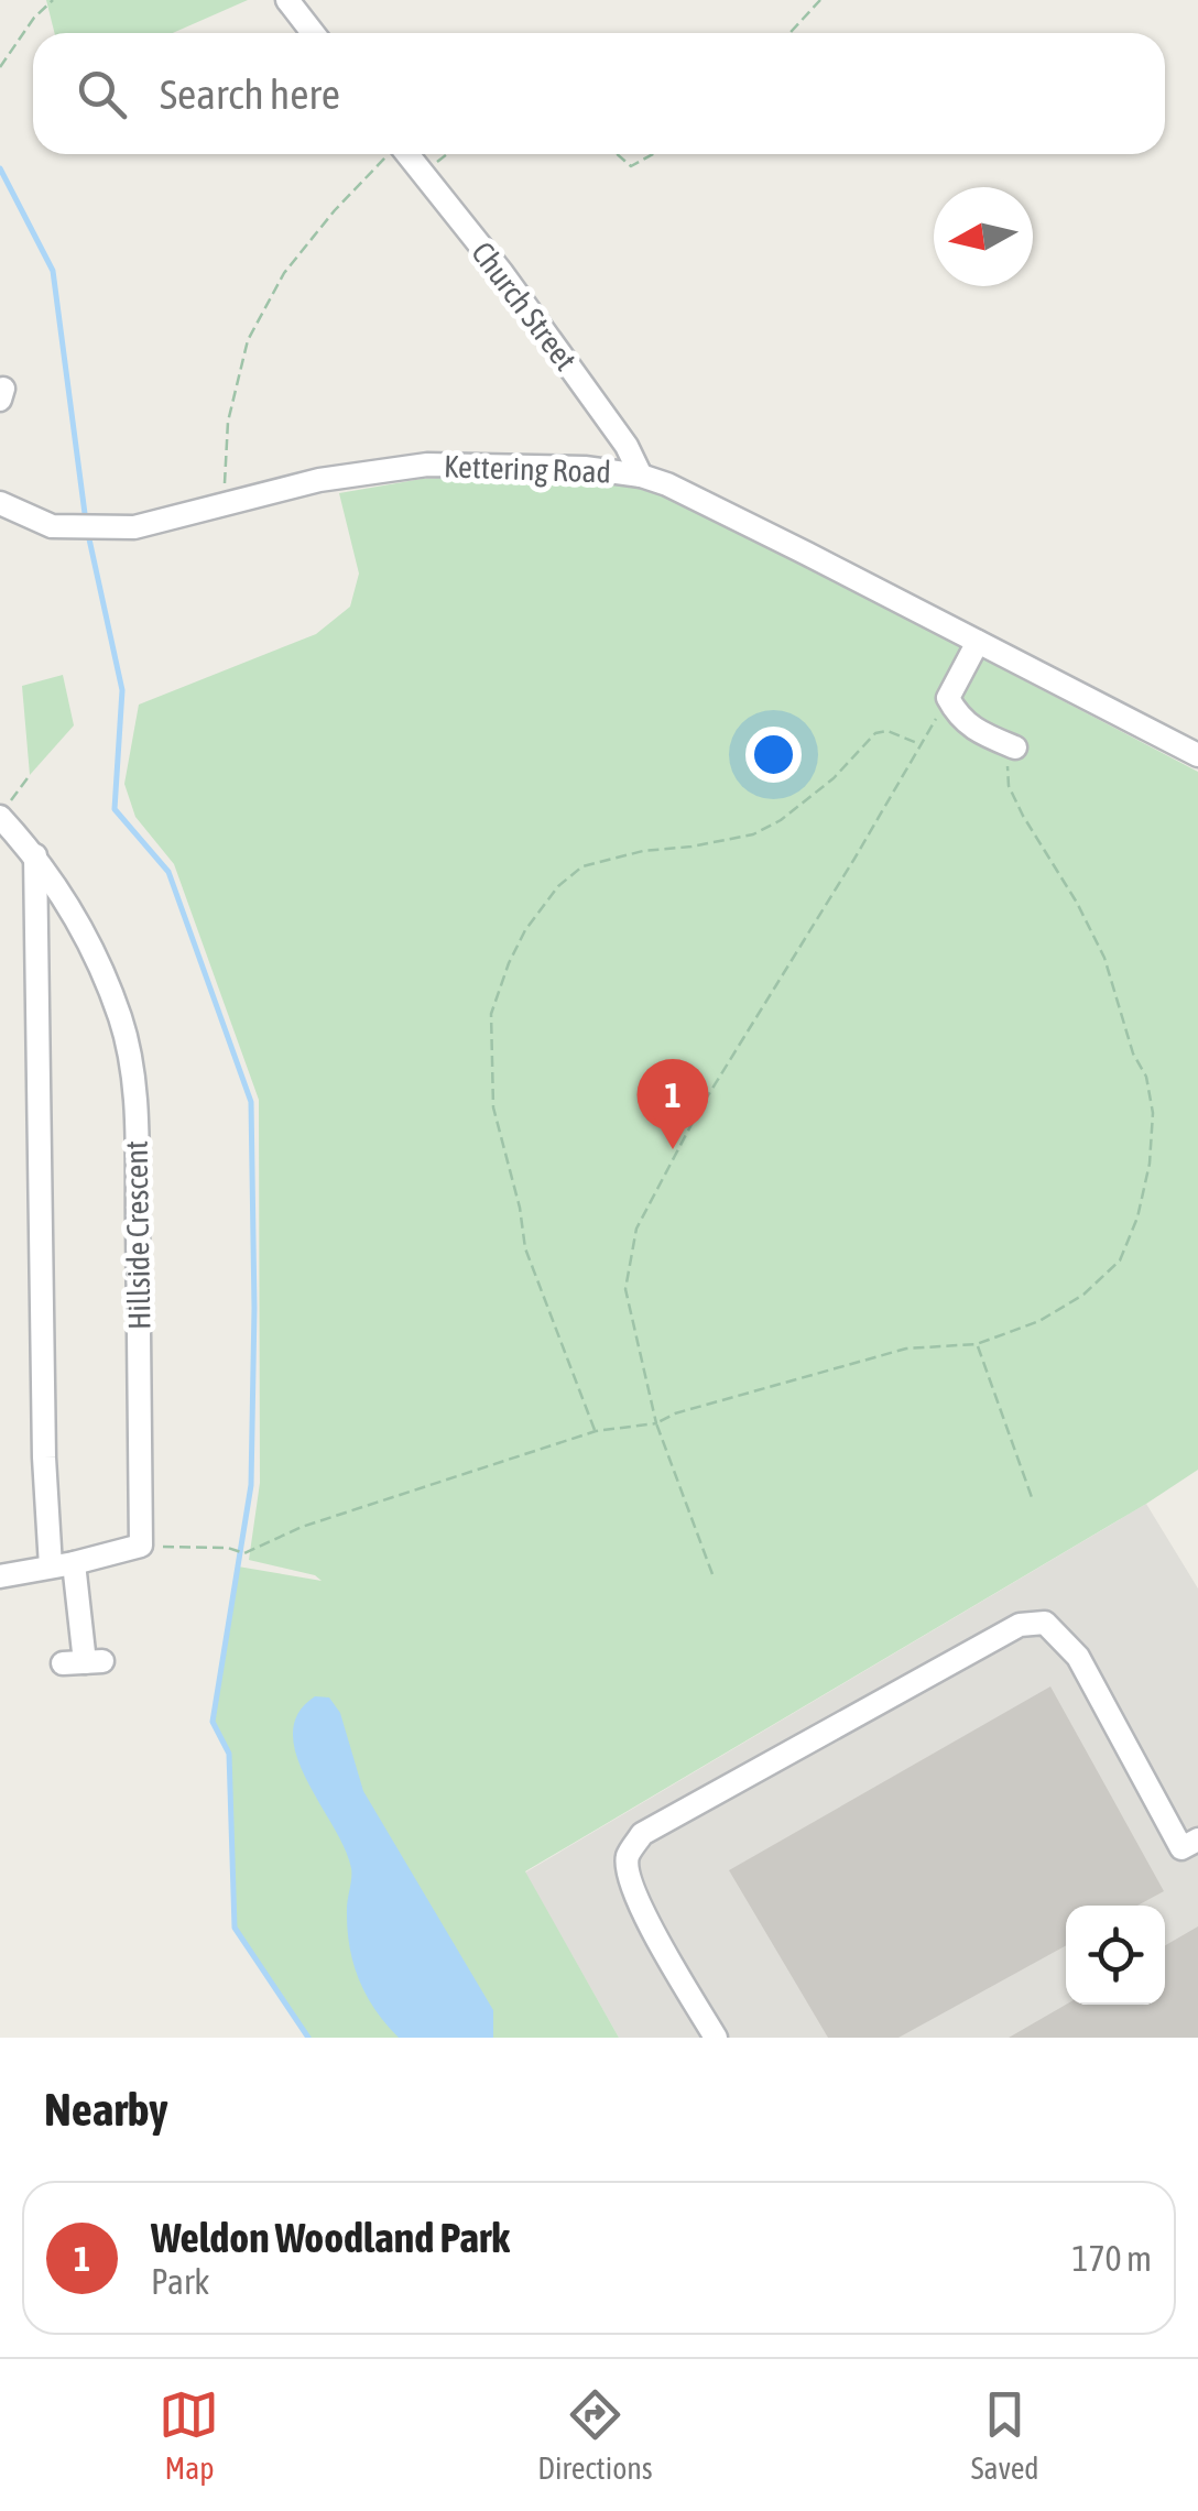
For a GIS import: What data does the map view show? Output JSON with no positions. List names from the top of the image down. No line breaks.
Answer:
{"streets":{"street":["Church Street","Kettering Road","Hillside Crescent"]},"crossings":[["Church Street","Kettering Road"]],"north":"left","page":{"search":"Search here","pins":"1","heading":"Nearby","list":[{"mark":"1","name":"Weldon Woodland Park","note":"Park","value":"170 m"}],"nav":["Map","Directions","Saved"]}}
